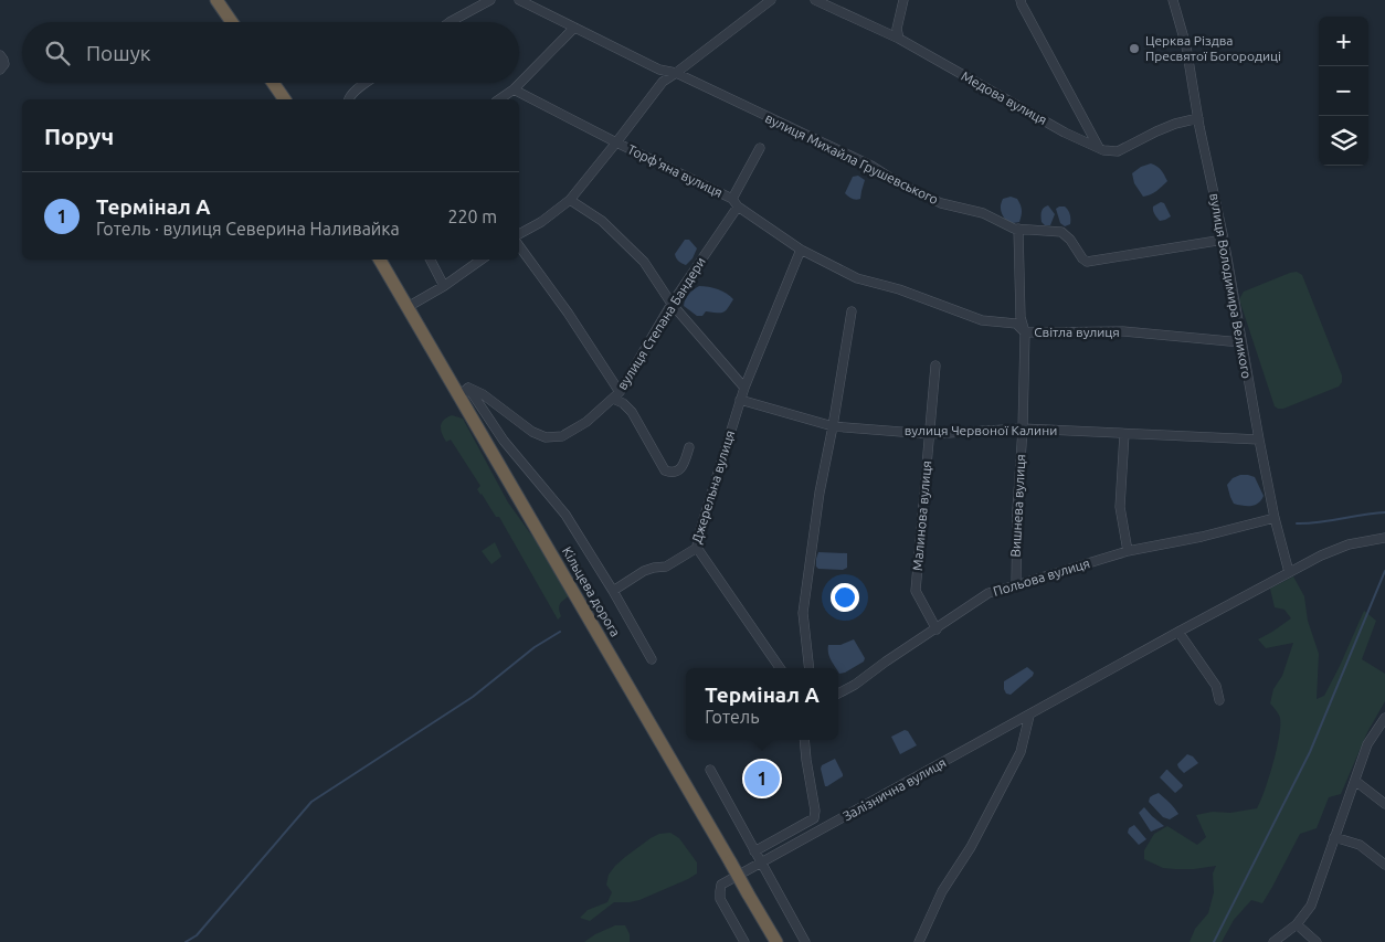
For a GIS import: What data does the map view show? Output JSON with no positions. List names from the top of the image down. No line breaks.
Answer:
{"streets":{"highway":["Кільцева дорога"],"street":["Медова вулиця","вулиця Михайла Грушевського","Торф'яна вулиця","вулиця Володимира Великого","вулиця Степана Бандери","Світла вулиця","вулиця Червоної Калини","Джерельна вулиця","Вишнева вулиця","Малинова вулиця","Польова вулиця","Залізнична вулиця"]},"crossings":[["Медова вулиця","вулиця Володимира Великого"],["вулиця Михайла Грушевського","вулиця Володимира Великого"],["вулиця Михайла Грушевського","Вишнева вулиця"],["Торф'яна вулиця","вулиця Степана Бандери"],["Торф'яна вулиця","Світла вулиця"],["Торф'яна вулиця","Джерельна вулиця"],["вулиця Володимира Великого","Світла вулиця"],["вулиця Володимира Великого","вулиця Червоної Калини"],["вулиця Володимира Великого","Польова вулиця"],["вулиця Володимира Великого","Залізнична вулиця"],["вулиця Степана Бандери","Кільцева дорога"],["Світла вулиця","Вишнева вулиця"],["вулиця Червоної Калини","Джерельна вулиця"],["вулиця Червоної Калини","Вишнева вулиця"],["вулиця Червоної Калини","Малинова вулиця"],["Вишнева вулиця","Польова вулиця"],["Малинова вулиця","Польова вулиця"]],"places":["Церква Різдва Пресвятої Богородиці"],"page":{"map_buttons":["+","−"],"search":"Пошук","heading":"Поруч","list":[{"mark":"1","name":"Термінал А","note":"Готель · вулиця Северина Наливайка","value":"220 m"}],"popup":["Термінал А","Готель"],"pins":"1"}}
